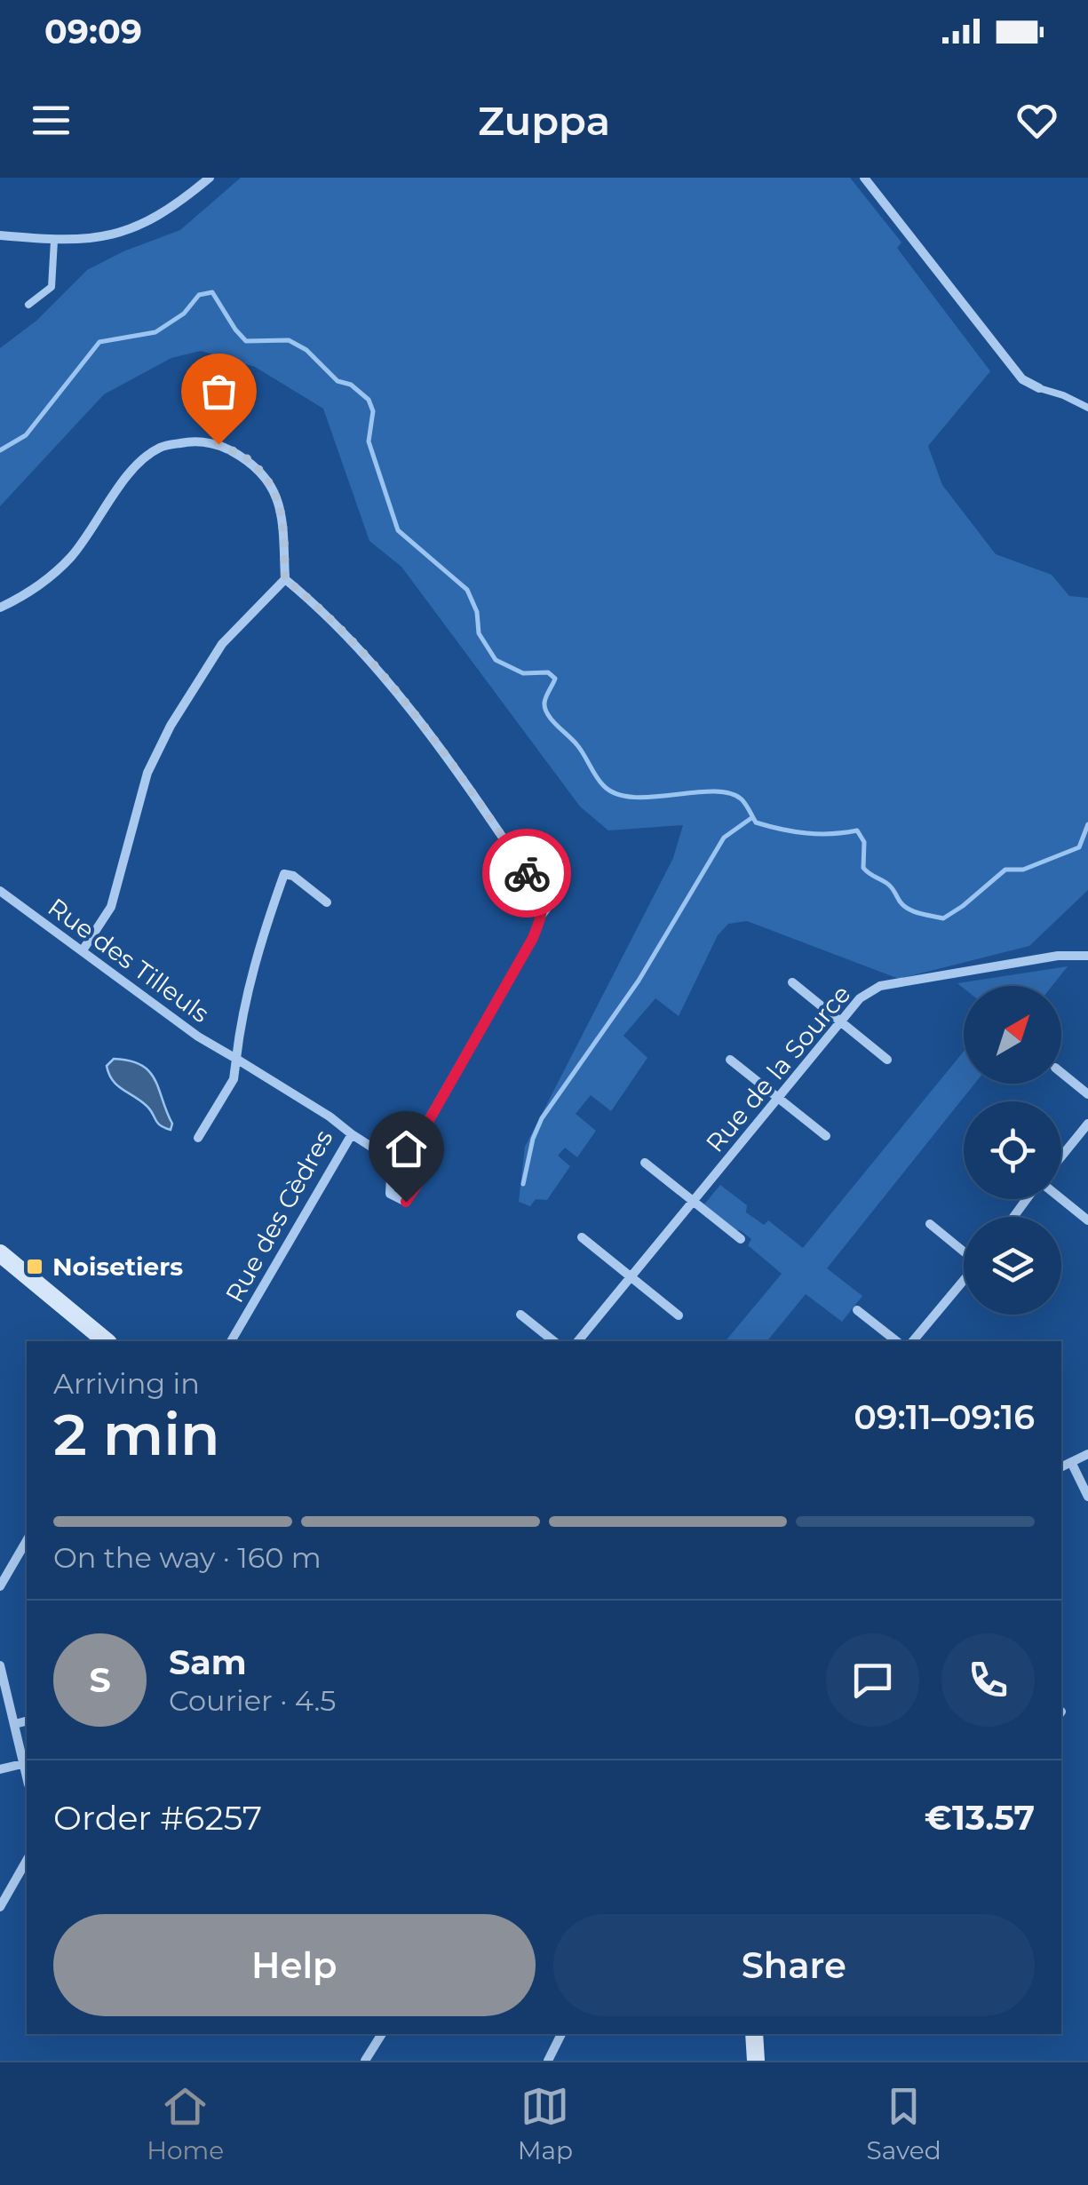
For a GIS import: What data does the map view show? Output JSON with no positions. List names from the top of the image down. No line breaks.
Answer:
{"streets":{"street":["Rue des Tilleuls","Rue de la Source","Rue des Cèdres"]},"crossings":[["Rue des Tilleuls","Rue des Cèdres"]],"places":{"transit":["Noisetiers"]},"north":"top right","page":{"status":"09:09","header":"Zuppa","heading":["2 min","Arriving in","09:11–09:16"],"panel":["Sam","Courier · 4.5","Order #6257","€13.57"],"bar":"On the way · 160 m","round":"S","buttons":["Help","Share"],"tabs":["Home","Map","Saved"]}}
